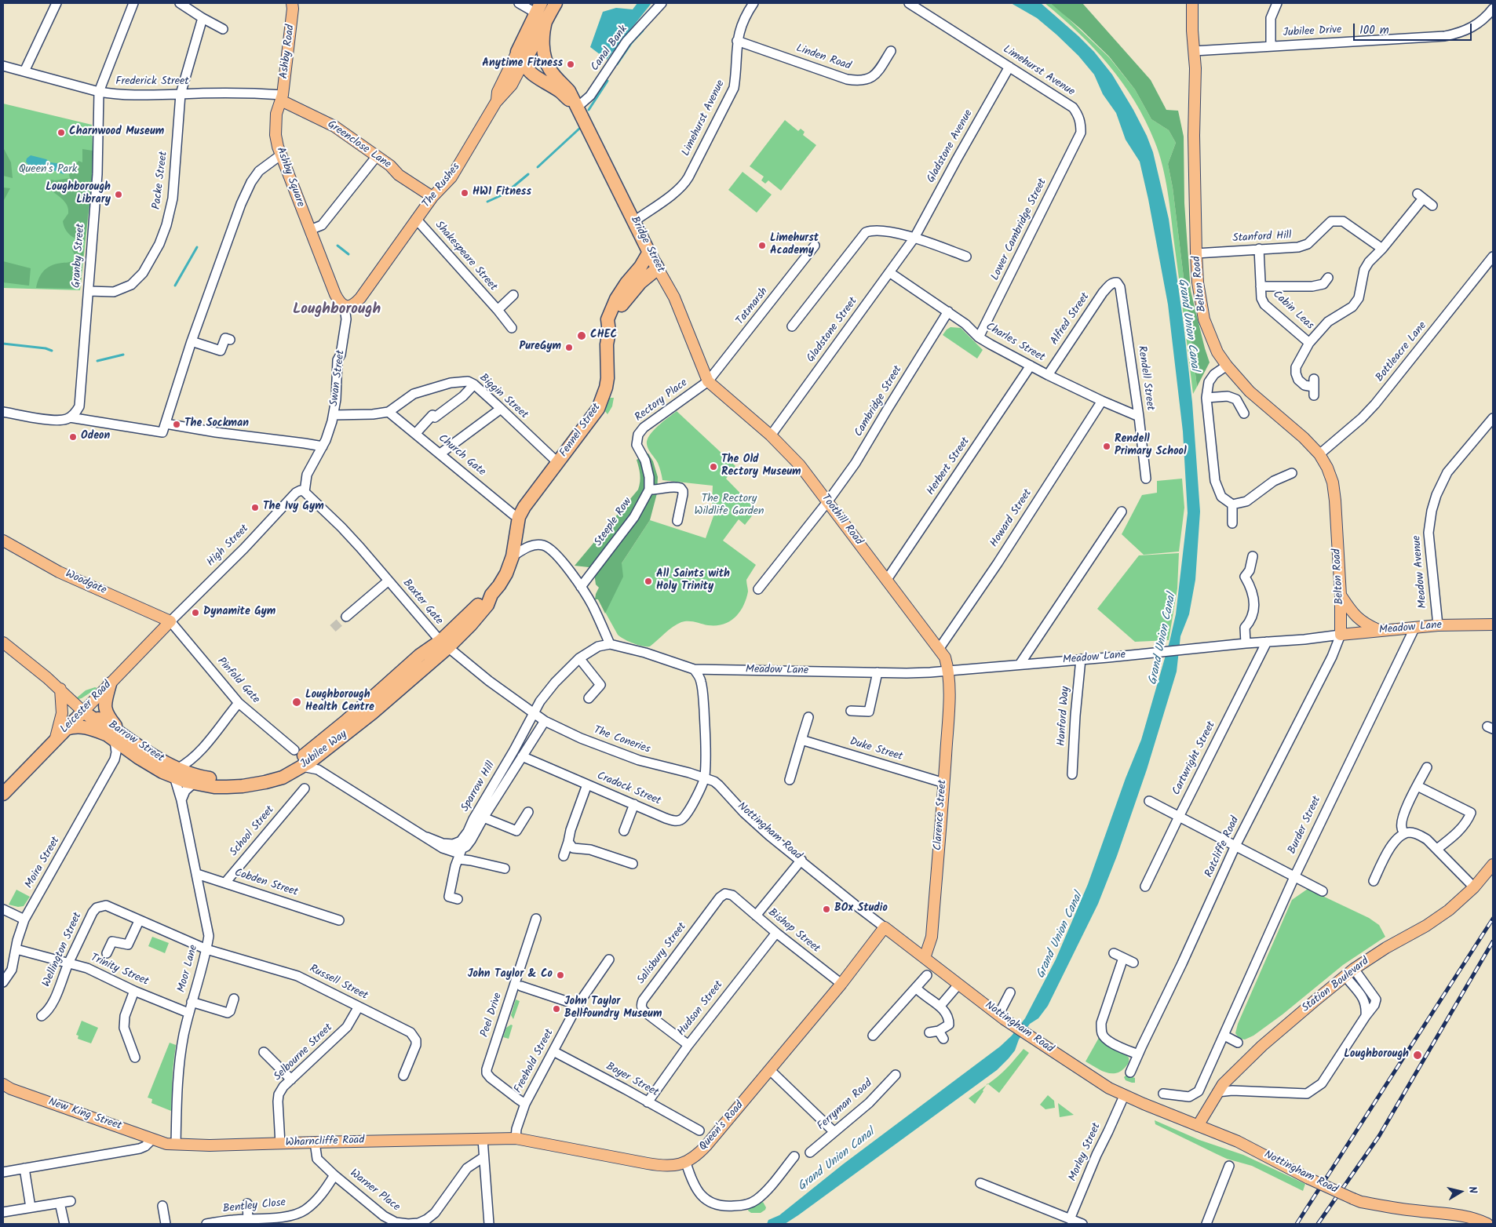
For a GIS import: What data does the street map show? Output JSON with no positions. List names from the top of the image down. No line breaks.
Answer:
{"streets":{"highway":["Bridge Street","Fennel Street","Leicester Road","Barrow Street","Jubilee Way"],"main road":["Ashby Road","Greenclose Lane","Ashby Square","The Rushes","Belton Road","Toothill Road","Woodgate","Meadow Lane","Clarence Street","Nottingham Road","Station Boulevard","New King Street","Queen's Road","Wharncliffe Road"],"street":["Jubilee Drive","Canal Bank","Linden Road","Limehurst Avenue","Frederick Street","Gladstone Avenue","Packe Street","Lower Cambridge Street","Stanford Hill","Granby Street","Shakespeare Street","Tatmarsh","Cabin Leas","Alfred Street","Gladstone Street","Charles Street","Bottleacre Lane","Swan Street","Rendell Street","Biggin Street","Rectory Place","Cambridge Street","Church Gate","Herbert Street","Howard Street","Steeple Row","High Street","Meadow Avenue","Baxter Gate","Pinfold Gate","Hanford Way","The Coneries","Duke Street","Cartwright Street","Sparrow Hill","Cradock Street","Burder Street","School Street","Ratcliffe Road","Moira Street","Cobden Street","Bishop Street","Wellington Street","Salisbury Street","Moor Lane","Trinity Street","Russell Street","Hudson Street","Peel Drive","Selbourne Street","Freehold Street","Boyer Street","Ferryman Road","Morley Street","Warner Place","Bentley Close"]},"crossings":[["Jubilee Drive","Belton Road"],["Canal Bank","Bridge Street"],["Ashby Road","Frederick Street"],["Ashby Road","Greenclose Lane"],["Ashby Road","Ashby Square"],["Linden Road","Limehurst Avenue"],["Limehurst Avenue","Gladstone Avenue"],["Limehurst Avenue","Lower Cambridge Street"],["Limehurst Avenue","Bridge Street"],["Frederick Street","Greenclose Lane"],["Frederick Street","Ashby Square"],["Frederick Street","Packe Street"],["Frederick Street","Granby Street"],["Greenclose Lane","Ashby Square"],["Greenclose Lane","The Rushes"],["Gladstone Avenue","Gladstone Street"],["Ashby Square","The Rushes"],["Ashby Square","Swan Street"],["Packe Street","Granby Street"],["The Rushes","Bridge Street"],["The Rushes","Shakespeare Street"],["The Rushes","Swan Street"],["Lower Cambridge Street","Charles Street"],["Stanford Hill","Belton Road"],["Stanford Hill","Cabin Leas"],["Bridge Street","Tatmarsh"],["Bridge Street","Rectory Place"],["Bridge Street","Fennel Street"],["Bridge Street","Toothill Road"],["Belton Road","Bottleacre Lane"],["Belton Road","Meadow Lane"],["Belton Road","Ratcliffe Road"],["Tatmarsh","Rectory Place"],["Tatmarsh","Toothill Road"],["Alfred Street","Charles Street"],["Alfred Street","Rendell Street"],["Gladstone Street","Charles Street"],["Gladstone Street","Toothill Road"],["Charles Street","Rendell Street"],["Charles Street","Cambridge Street"],["Charles Street","Herbert Street"],["Charles Street","Howard Street"],["Swan Street","Biggin Street"],["Swan Street","High Street"],["Swan Street","Baxter Gate"],["Biggin Street","Fennel Street"],["Biggin Street","Church Gate"],["Rectory Place","Toothill Road"],["Rectory Place","Steeple Row"],["Cambridge Street","Toothill Road"],["Fennel Street","Church Gate"],["Herbert Street","Toothill Road"],["Howard Street","Toothill Road"],["Toothill Road","Meadow Lane"],["Toothill Road","Clarence Street"],["High Street","Woodgate"],["High Street","Baxter Gate"],["High Street","Pinfold Gate"],["High Street","Leicester Road"],["Meadow Avenue","Meadow Lane"],["Woodgate","Pinfold Gate"],["Woodgate","Leicester Road"],["Baxter Gate","The Coneries"],["Baxter Gate","Jubilee Way"],["Baxter Gate","Sparrow Hill"],["Meadow Lane","Hanford Way"],["Meadow Lane","Cartwright Street"],["Meadow Lane","Clarence Street"],["Meadow Lane","Burder Street"],["Meadow Lane","Ratcliffe Road"],["Pinfold Gate","Leicester Road"],["Leicester Road","Barrow Street"],["The Coneries","Sparrow Hill"],["The Coneries","Cradock Street"],["The Coneries","Nottingham Road"],["Barrow Street","Jubilee Way"],["Barrow Street","Moira Street"],["Barrow Street","Moor Lane"],["Jubilee Way","Moor Lane"],["Duke Street","Clarence Street"],["Sparrow Hill","Cradock Street"],["Cradock Street","Nottingham Road"],["Clarence Street","Nottingham Road"],["School Street","Cobden Street"],["Nottingham Road","Station Boulevard"],["Nottingham Road","Queen's Road"],["Nottingham Road","Morley Street"],["Moira Street","Trinity Street"],["Cobden Street","Moor Lane"],["Bishop Street","Salisbury Street"],["Bishop Street","Hudson Street"],["Bishop Street","Queen's Road"],["Wellington Street","Trinity Street"],["Wellington Street","Russell Street"],["Salisbury Street","Hudson Street"],["Moor Lane","Trinity Street"],["Moor Lane","Russell Street"],["Moor Lane","New King Street"],["Moor Lane","Wharncliffe Road"],["Russell Street","Selbourne Street"],["Hudson Street","Boyer Street"],["Peel Drive","Freehold Street"],["Selbourne Street","Wharncliffe Road"],["Freehold Street","Boyer Street"],["Freehold Street","Queen's Road"],["New King Street","Wharncliffe Road"],["Queen's Road","Wharncliffe Road"],["Wharncliffe Road","Warner Place"],["Warner Place","Bentley Close"]],"districts":["Loughborough"],"water":["Grand Union Canal"],"parks":["Queen's Park","The Rectory Wildlife Garden"],"places":["Anytime Fitness","Charnwood Museum","HW1 Fitness","Loughborough Library","Limehurst Academy","CHEC","PureGym","The Sockman","Odeon","Rendell Primary School","The Old Rectory Museum","The Ivy Gym","All Saints with Holy Trinity","Dynamite Gym","Loughborough Health Centre","BOx Studio","John Taylor & Co","John Taylor Bellfoundry Museum","Loughborough"],"scale_bar":"100 m","north":"right"}
